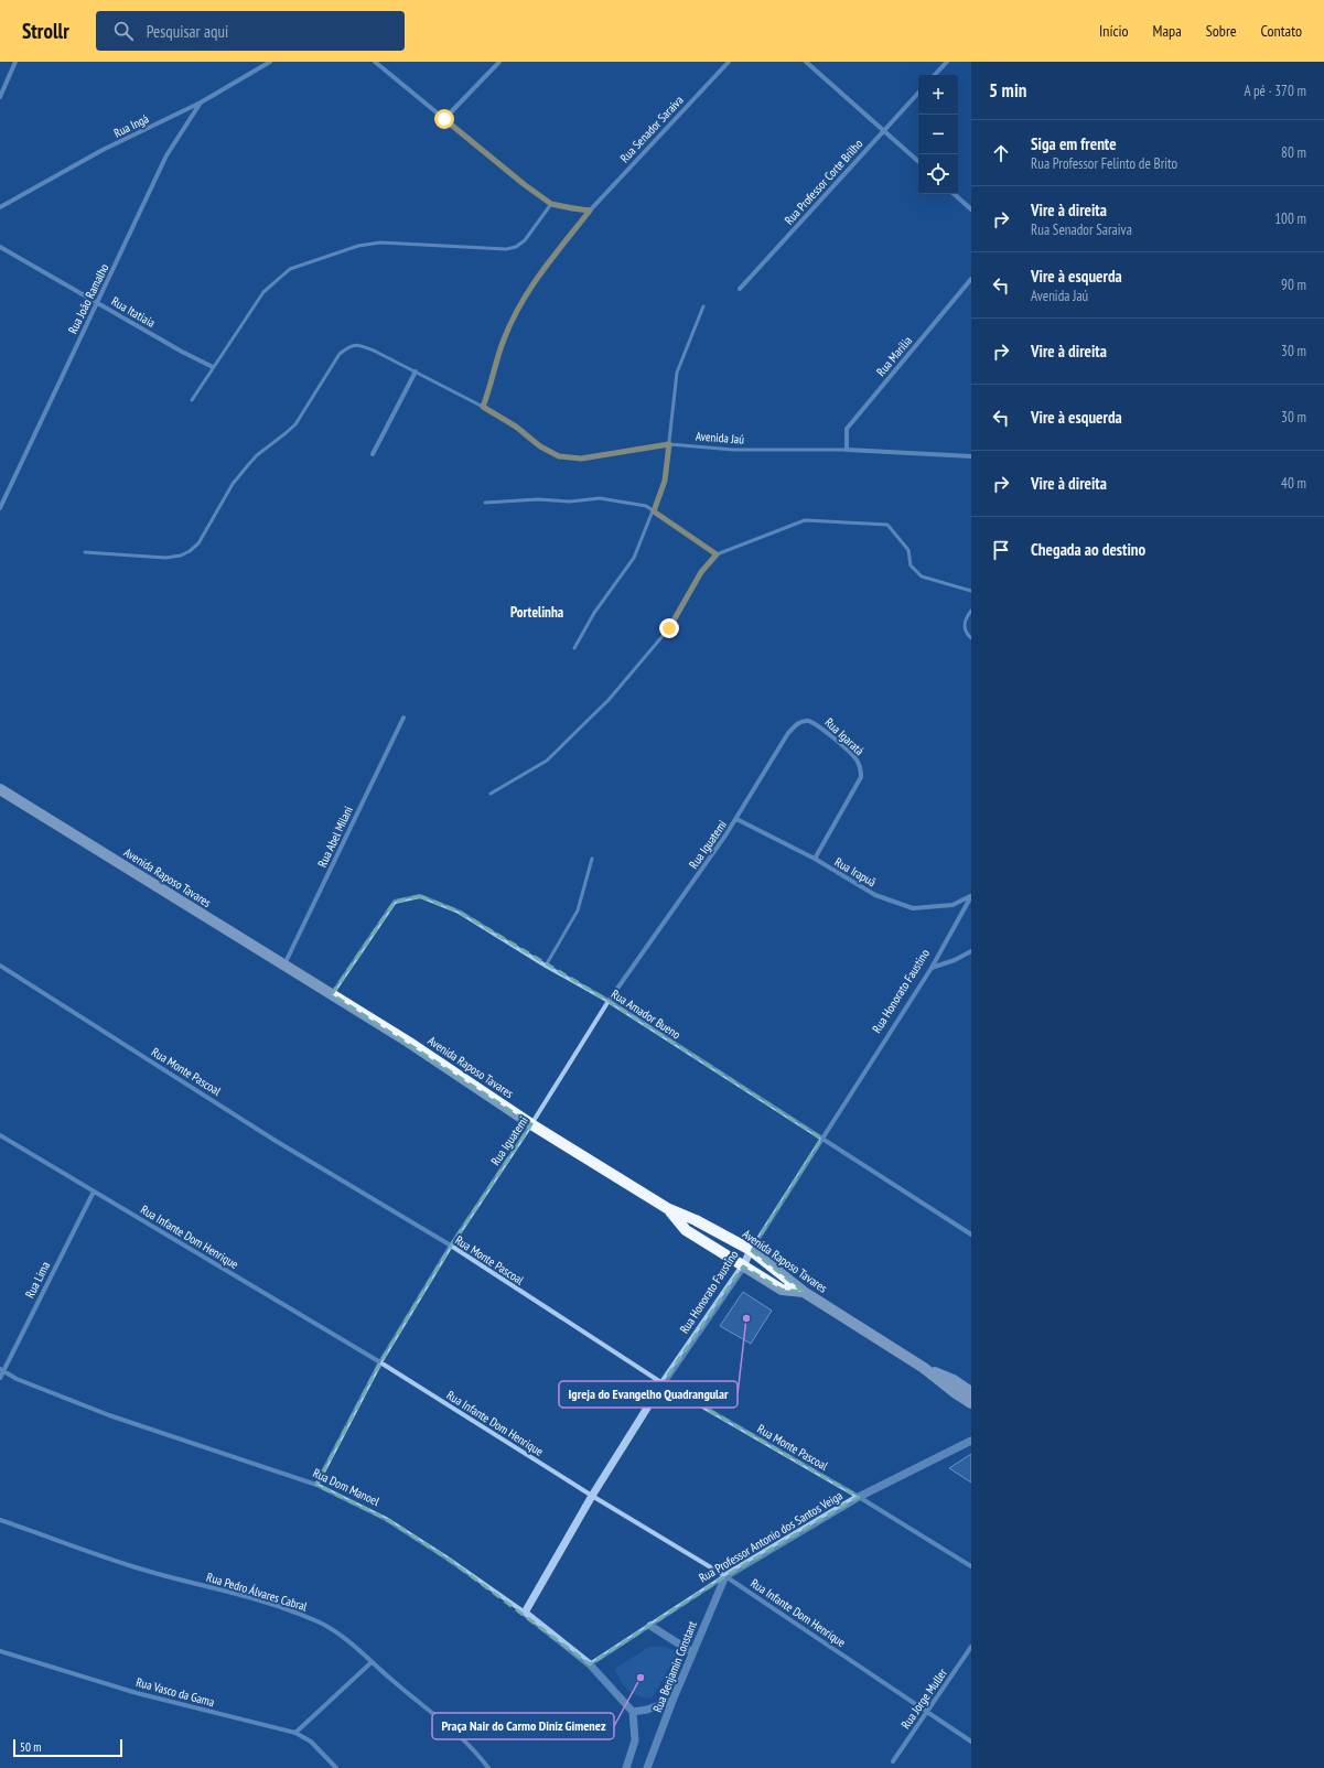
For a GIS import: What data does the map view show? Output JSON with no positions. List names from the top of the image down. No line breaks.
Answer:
{"streets":{"main road":["Avenida Raposo Tavares"],"street":["Rua Ingá","Rua Senador Saraiva","Rua Professor Corte Brilho","Rua João Ramalho","Rua Itatiaia","Rua Marília","Avenida Jaú","Rua Igaratá","Rua Abel Milani","Rua Iguatemi","Rua Irapuã","Rua Honorato Faustino","Rua Amador Bueno","Rua Monte Pascoal","Rua Infante Dom Henrique","Rua Lima","Rua Dom Manoel","Rua Professor Antonio dos Santos Veiga","Rua Pedro Álvares Cabral","Rua Benjamin Constant","Rua Vasco da Gama","Rua Jorge Muller"]},"crossings":[["Rua Ingá","Rua João Ramalho"],["Rua Senador Saraiva","Avenida Jaú"],["Rua João Ramalho","Rua Itatiaia"],["Rua Marília","Avenida Jaú"],["Rua Igaratá","Rua Iguatemi"],["Rua Igaratá","Rua Irapuã"],["Rua Abel Milani","Avenida Raposo Tavares"],["Rua Iguatemi","Rua Irapuã"],["Rua Iguatemi","Avenida Raposo Tavares"],["Rua Iguatemi","Rua Amador Bueno"],["Rua Iguatemi","Rua Monte Pascoal"],["Rua Iguatemi","Rua Infante Dom Henrique"],["Rua Iguatemi","Rua Dom Manoel"],["Rua Irapuã","Rua Honorato Faustino"],["Avenida Raposo Tavares","Rua Honorato Faustino"],["Avenida Raposo Tavares","Rua Amador Bueno"],["Rua Honorato Faustino","Rua Amador Bueno"],["Rua Honorato Faustino","Rua Monte Pascoal"],["Rua Honorato Faustino","Rua Infante Dom Henrique"],["Rua Honorato Faustino","Rua Dom Manoel"],["Rua Monte Pascoal","Rua Professor Antonio dos Santos Veiga"],["Rua Infante Dom Henrique","Rua Lima"],["Rua Infante Dom Henrique","Rua Professor Antonio dos Santos Veiga"],["Rua Infante Dom Henrique","Rua Benjamin Constant"],["Rua Infante Dom Henrique","Rua Jorge Muller"],["Rua Lima","Rua Dom Manoel"],["Rua Dom Manoel","Rua Professor Antonio dos Santos Veiga"],["Rua Dom Manoel","Rua Benjamin Constant"],["Rua Professor Antonio dos Santos Veiga","Rua Benjamin Constant"]],"districts":["Portelinha"],"places":["Igreja do Evangelho Quadrangular","Praça Nair do Carmo Diniz Gimenez"],"scale_bar":"50 m","page":{"header":"Strollr","search":"Pesquisar aqui","nav":["Início","Mapa","Sobre","Contato"],"heading":["5 min","A pé · 370 m"],"map_buttons":["+","−"],"list":[["Siga em frente","Rua Professor Felinto de Brito","80 m"],["Vire à direita","Rua Senador Saraiva","100 m"],["Vire à esquerda","Avenida Jaú","90 m"],["Vire à direita","30 m"],["Vire à esquerda","30 m"],["Vire à direita","40 m"],"Chegada ao destino"],"scale":"50 m"}}
